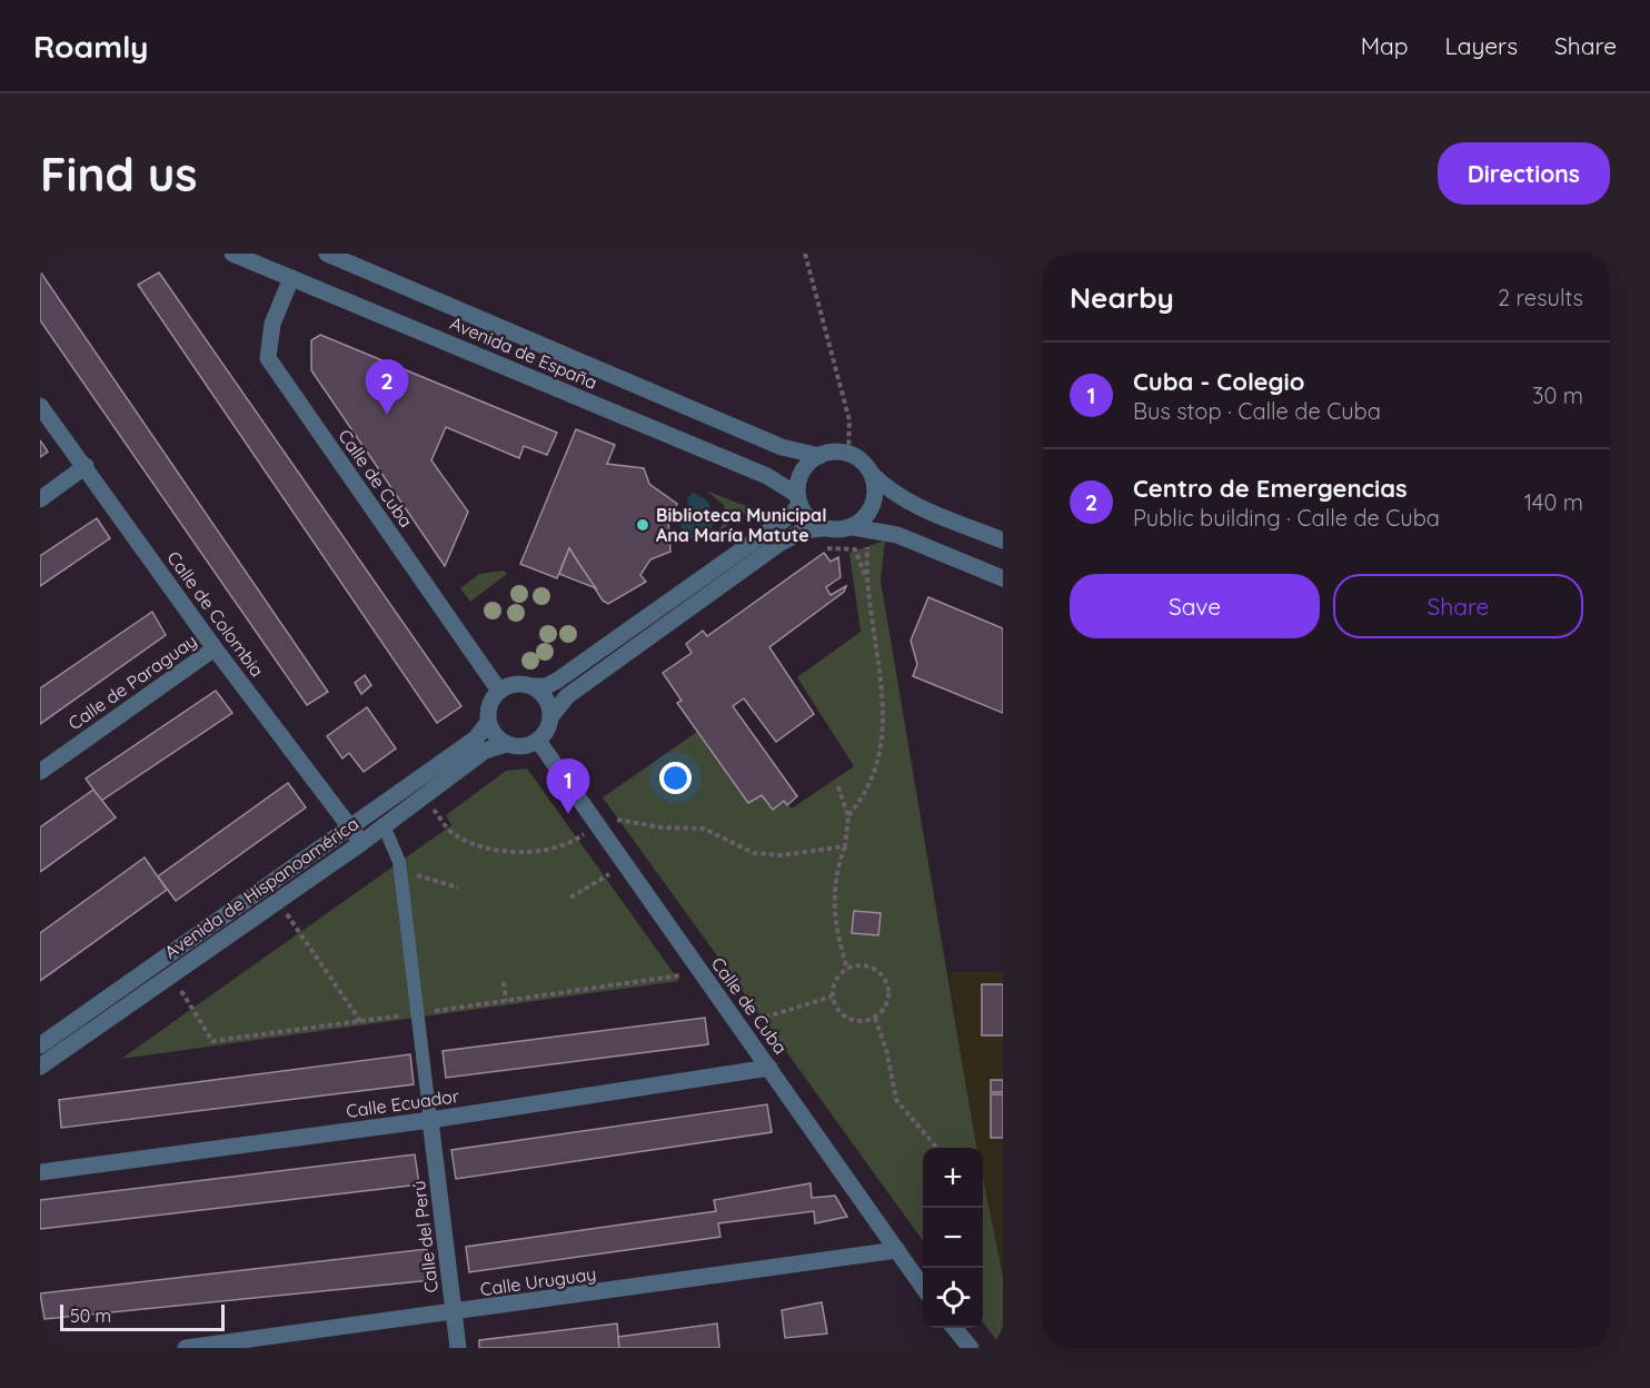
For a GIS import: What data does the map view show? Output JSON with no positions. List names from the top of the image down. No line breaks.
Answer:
{"streets":{"street":["Avenida de España","Calle de Cuba","Calle de Colombia","Calle de Paraguay","Avenida de Hispanoamérica","Calle Ecuador","Calle del Perú","Calle Uruguay"]},"crossings":[["Avenida de España","Calle de Cuba"],["Calle de Cuba","Avenida de Hispanoamérica"],["Calle de Cuba","Calle Ecuador"],["Calle de Cuba","Calle Uruguay"],["Calle de Colombia","Calle de Paraguay"],["Calle de Colombia","Avenida de Hispanoamérica"],["Calle Ecuador","Calle del Perú"],["Calle del Perú","Calle Uruguay"]],"places":["Biblioteca Municipal Ana María Matute"],"scale_bar":"50 m","page":{"header":"Roamly","nav":["Map","Layers","Share"],"buttons":["Directions",["Save","Share"]],"title":"Find us","heading":["Nearby","2 results"],"list":[{"mark":"1","name":"Cuba - Colegio","note":"Bus stop · Calle de Cuba","value":"30 m"},{"mark":"2","name":"Centro de Emergencias","note":"Public building · Calle de Cuba","value":"140 m"}],"pins":["2","1"],"map_buttons":["+","−"],"scale":"50 m"}}
